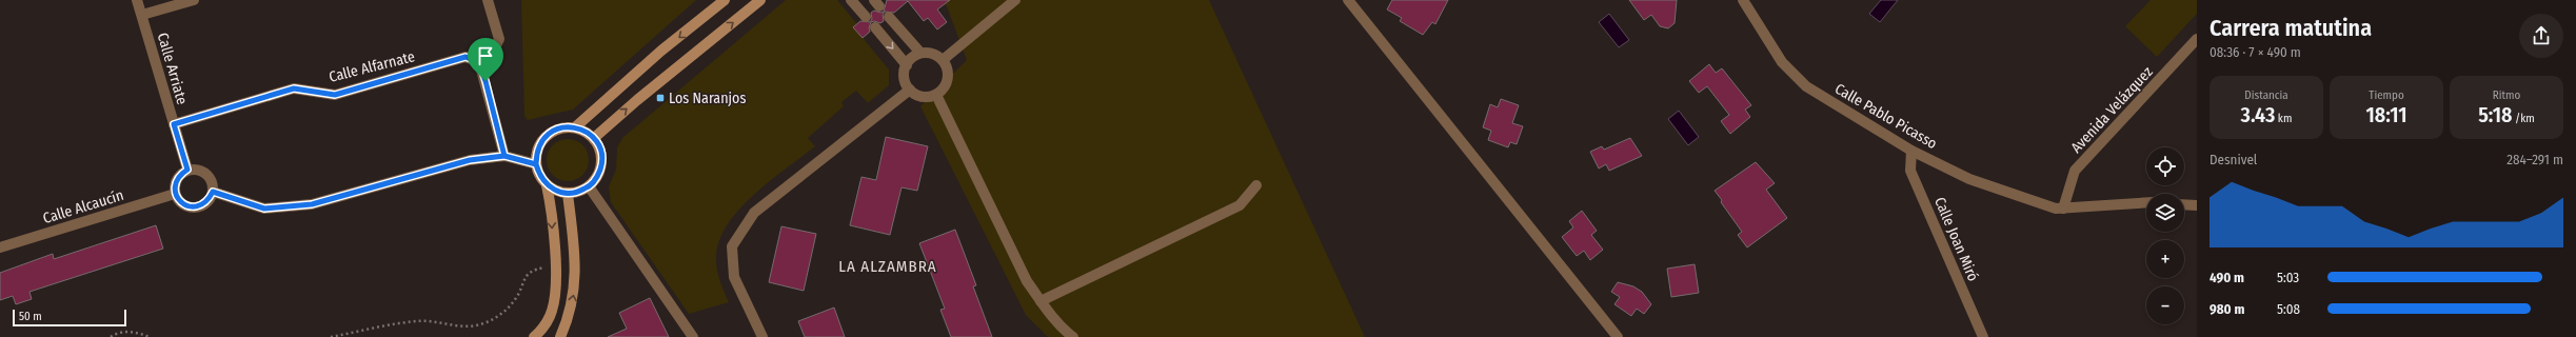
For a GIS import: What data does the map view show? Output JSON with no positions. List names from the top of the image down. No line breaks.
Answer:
{"streets":{"street":["Calle Alfarnate","Calle Arriate","Avenida Velázquez","Calle Pablo Picasso","Calle Alcaucín","Calle Joan Miró"]},"crossings":[["Calle Alfarnate","Calle Arriate"],["Calle Arriate","Calle Alcaucín"],["Avenida Velázquez","Calle Pablo Picasso"],["Calle Pablo Picasso","Calle Joan Miró"]],"districts":["LA ALZAMBRA"],"places":{"transit":["Los Naranjos"]},"scale_bar":"50 m","page":{"heading":["Carrera matutina","08:36 · 7 × 490 m"],"stats":[["Distancia","3.43 km"],["Tiempo","18:11"],["Ritmo","5:18 /km"]],"chart":["Desnivel","284–291 m"],"map_buttons":["+","−"],"list":[{"name":"490 m","note":"5:03"},{"name":"980 m","note":"5:08"}],"scale":"50 m"}}
